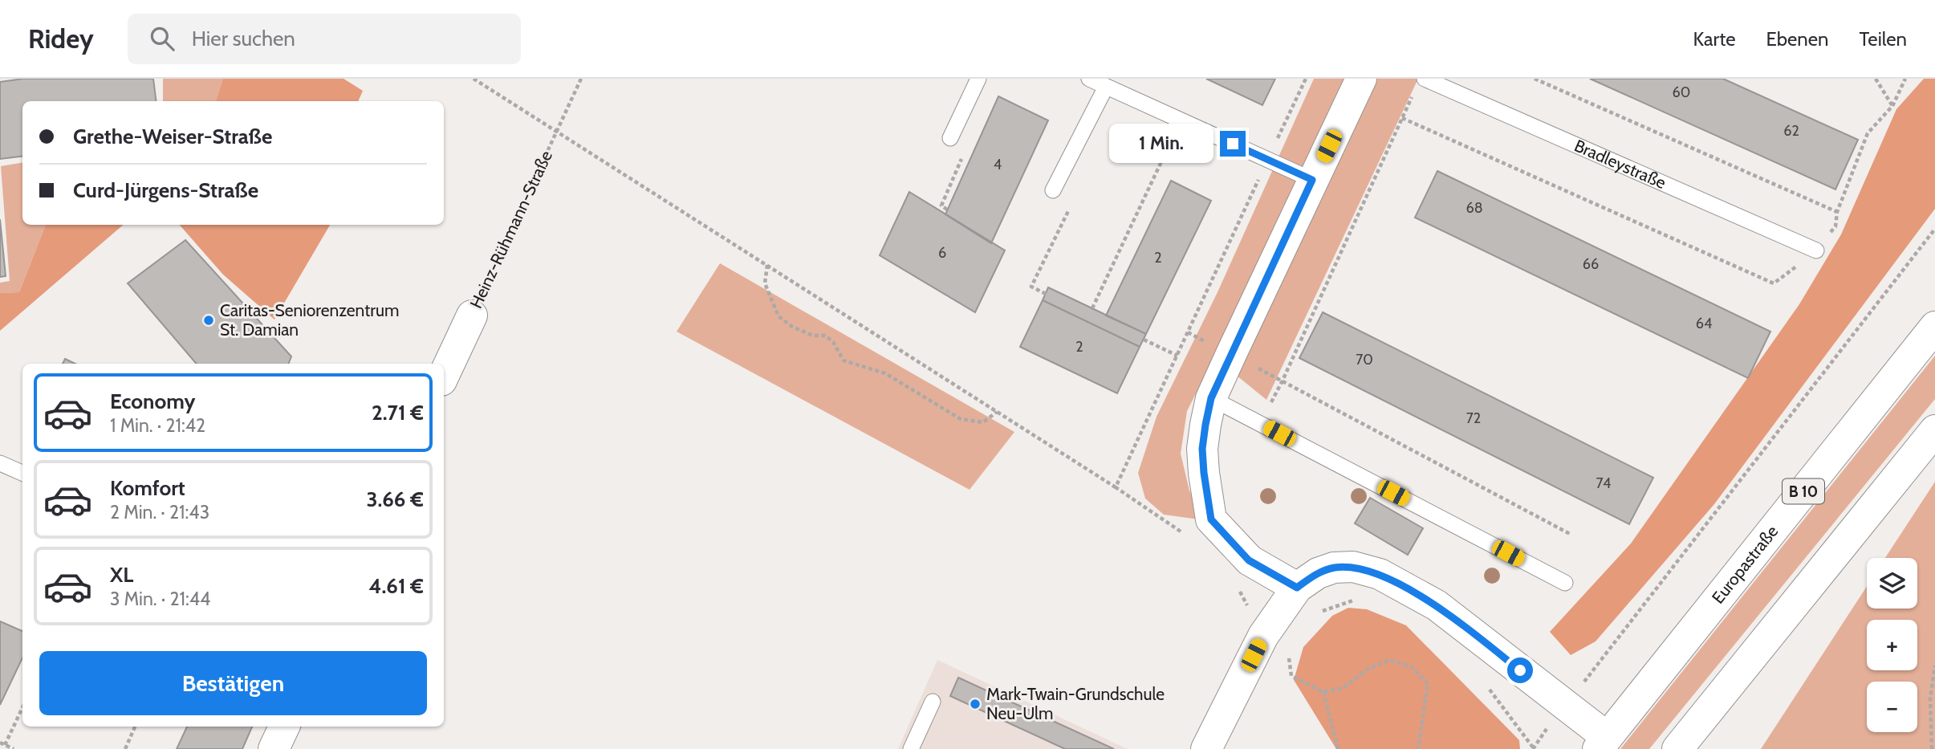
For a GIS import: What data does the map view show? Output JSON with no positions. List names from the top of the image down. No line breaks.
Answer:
{"streets":{"street":["Heinz-Rühmann-Straße","B 10","Europastraße"],"lane":["Bradleystraße"]},"places":["Caritas-Seniorenzentrum St. Damian","Mark-Twain-Grundschule Neu-Ulm"],"house_numbers":["60","62","4","68","6","2","66","64","2","70","72","74"],"page":{"header":"Ridey","search":"Hier suchen","nav":["Karte","Ebenen","Teilen"],"banner":["Grethe-Weiser-Straße","Curd-Jürgens-Straße"],"bubble":"1 Min.","list":[{"name":"Economy","note":"1 Min. · 21:42","value":"2.71 €"},{"name":"Komfort","note":"2 Min. · 21:43","value":"3.66 €"},{"name":"XL","note":"3 Min. · 21:44","value":"4.61 €"}],"map_buttons":["+","−"],"buttons":"Bestätigen"}}
